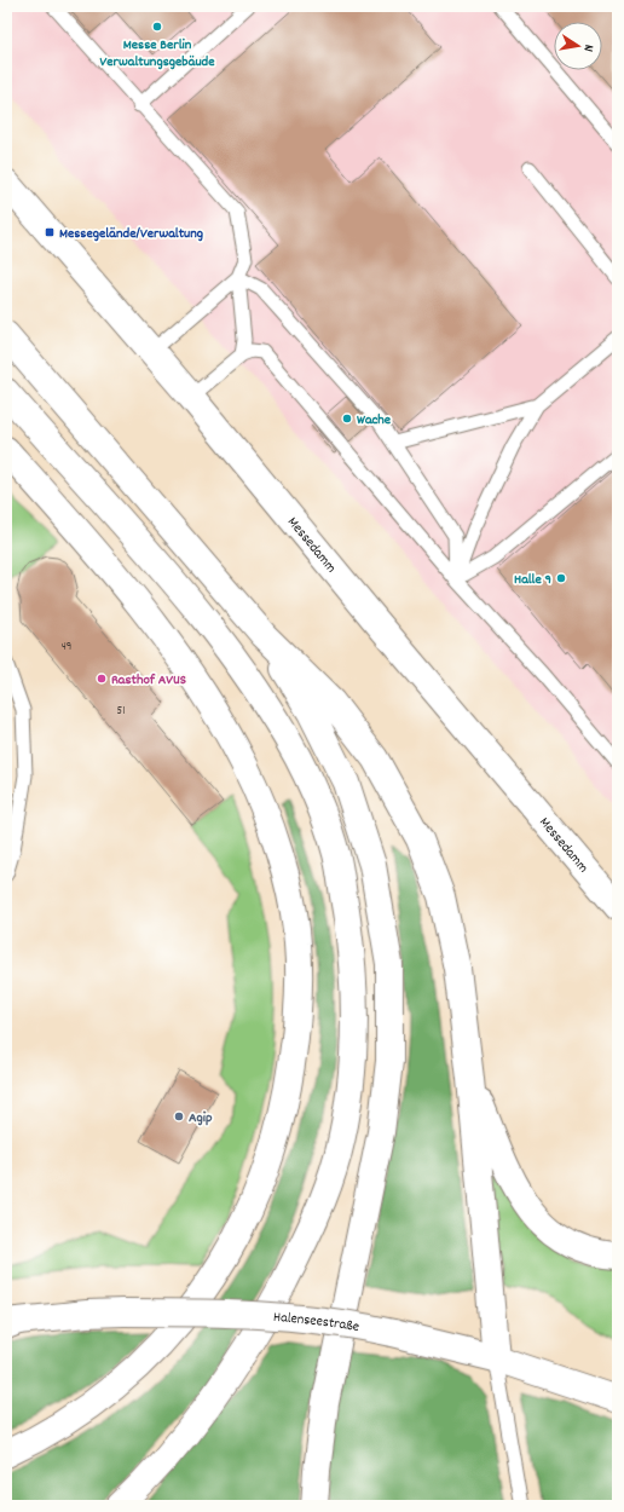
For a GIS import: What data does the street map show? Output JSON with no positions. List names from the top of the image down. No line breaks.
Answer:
{"streets":{"main road":["Messedamm","Halenseestraße"]},"places":{"other":["Messe Berlin Verwaltungsgebäude","Wache","Halle 9","Rasthof AVUS","Agip"],"transit":["Messegelände/Verwaltung"]},"house_numbers":["49","51"],"north":"right"}
